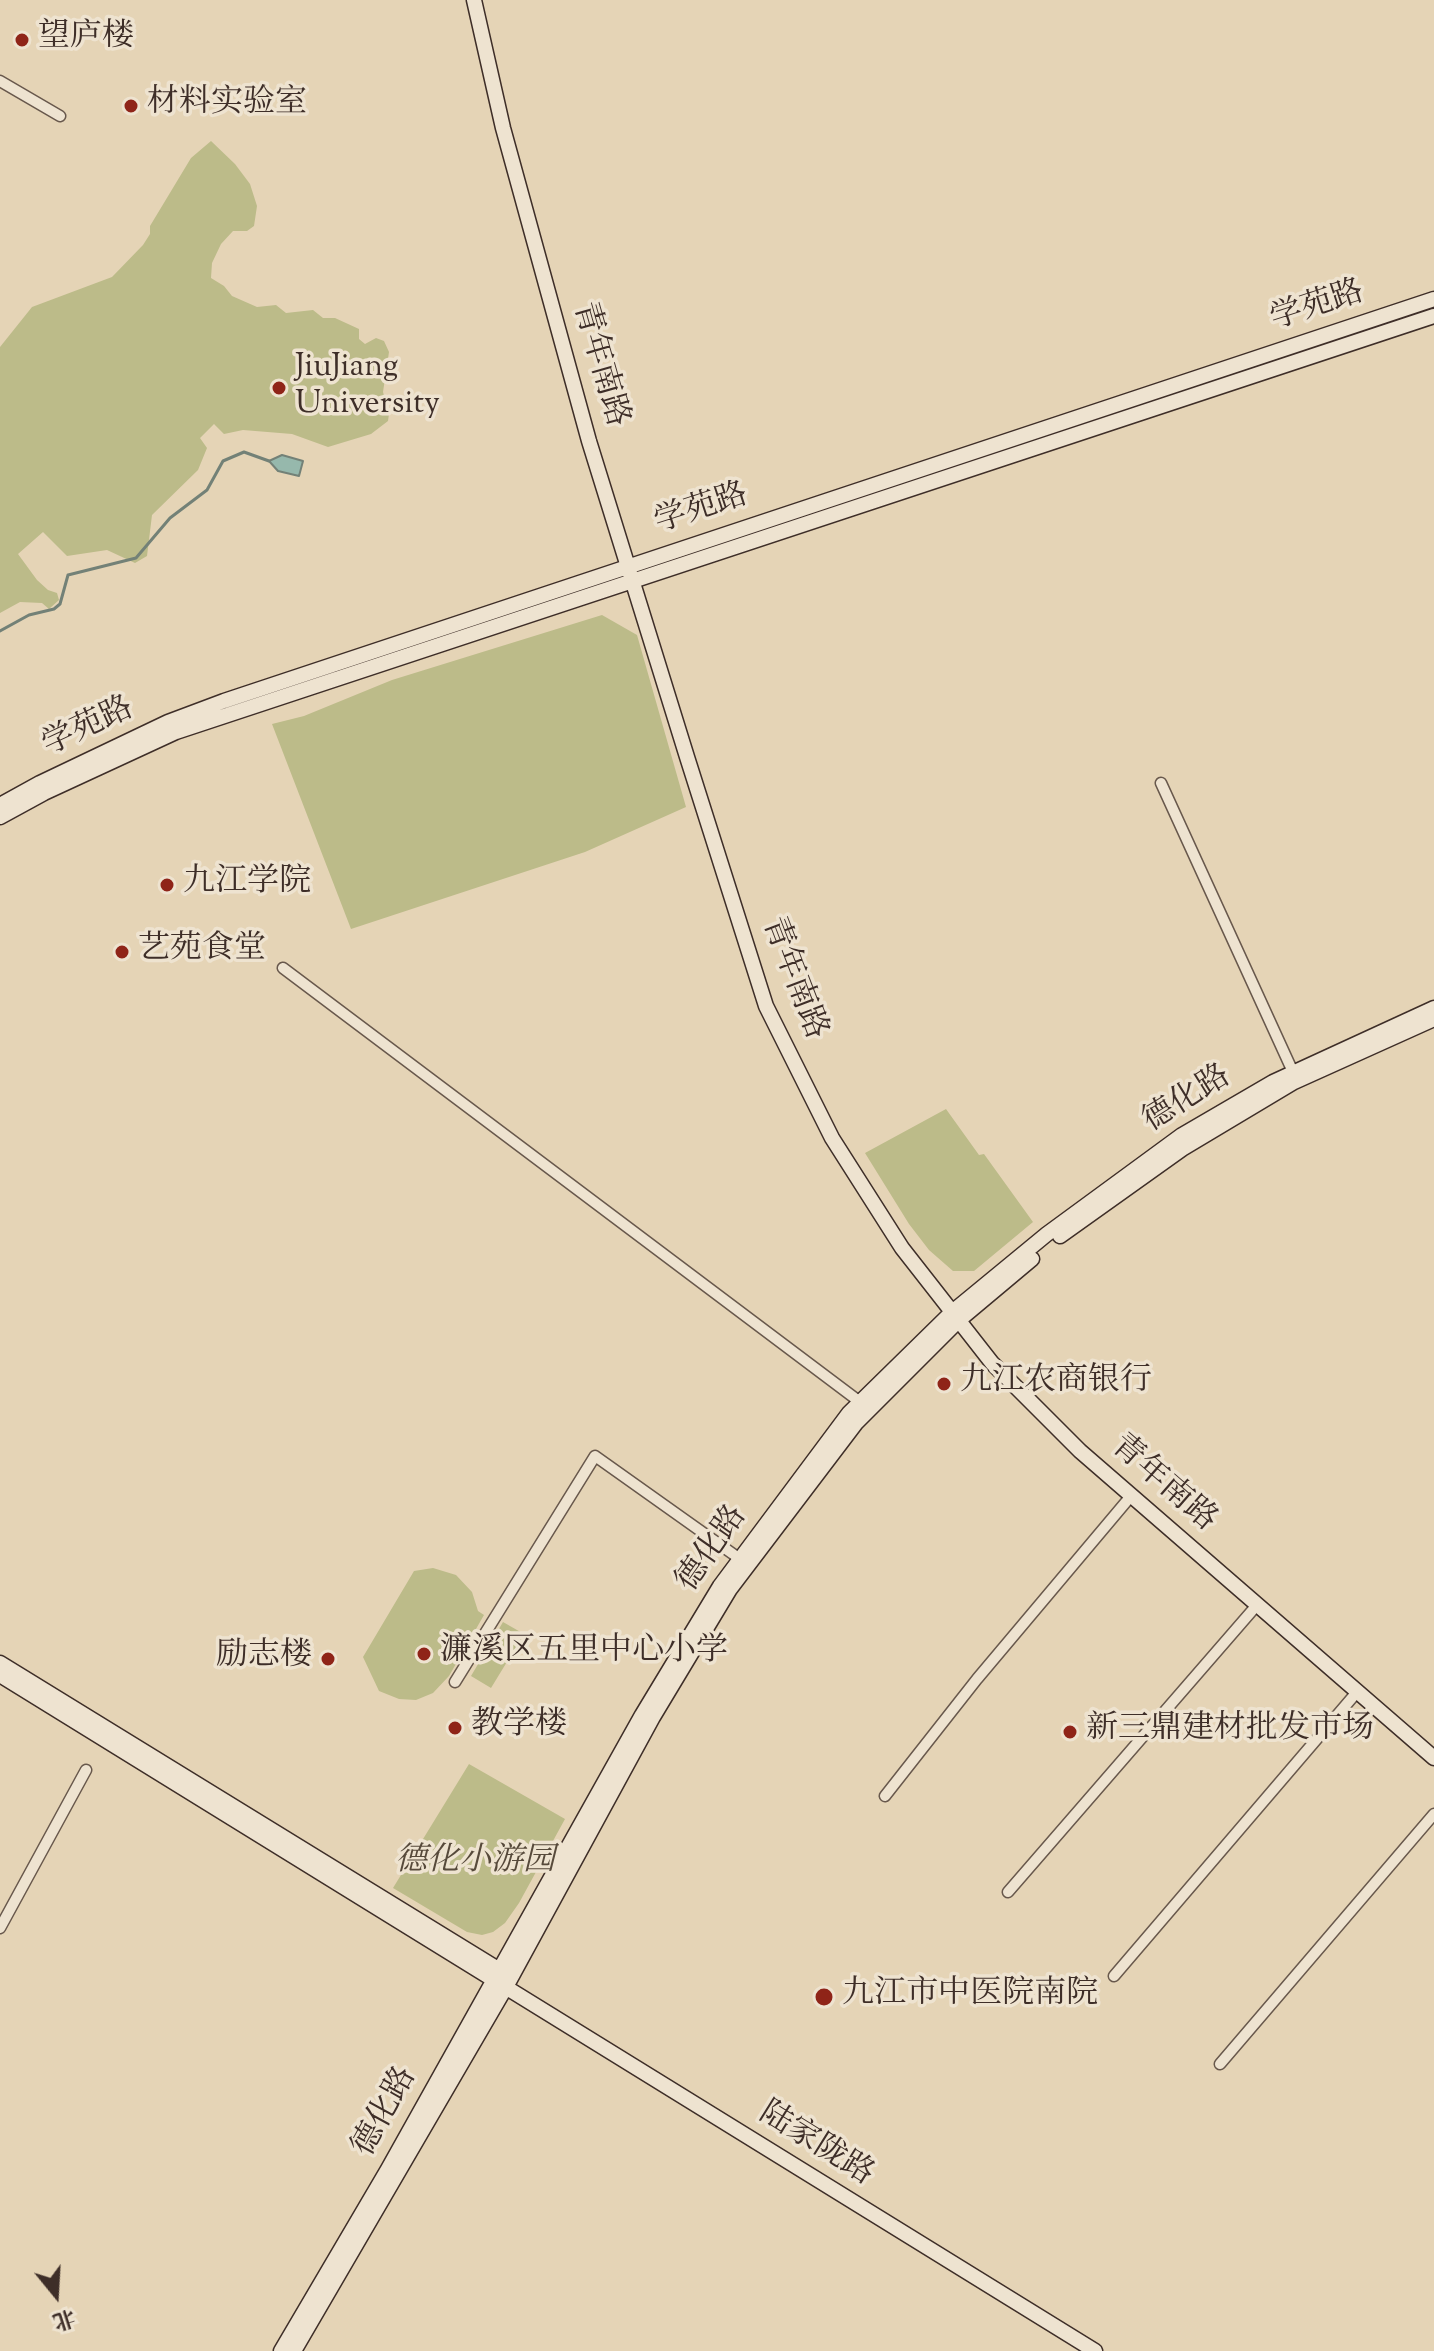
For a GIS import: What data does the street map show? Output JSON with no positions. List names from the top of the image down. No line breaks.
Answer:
{"streets":{"main road":["学苑路","青年南路","德化路","陆家陇路"]},"crossings":[["学苑路","青年南路"],["青年南路","德化路"],["德化路","陆家陇路"]],"parks":["德化小游园"],"places":["望庐楼","材料实验室","JiuJiang University","九江学院","艺苑食堂","九江农商银行","濂溪区五里中心小学","励志楼","教学楼","新三鼎建材批发市场","九江市中医院南院"],"north":"bottom"}
